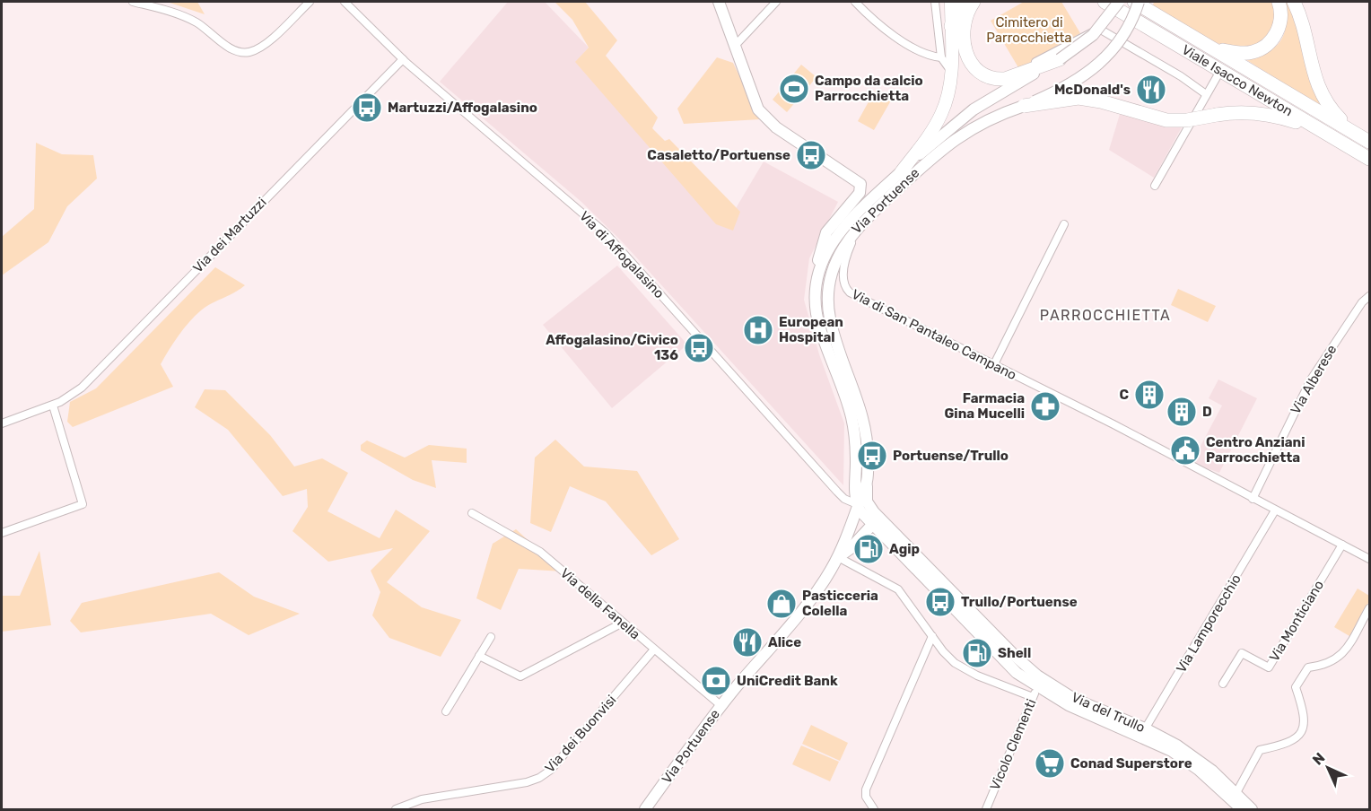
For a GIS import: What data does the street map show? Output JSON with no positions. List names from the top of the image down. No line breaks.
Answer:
{"streets":{"highway":["Viale Isacco Newton"],"main road":["Via Portuense","Via del Trullo"],"street":["Via dei Martuzzi","Via di Affogalasino","Via di San Pantaleo Campano","Via Alberese","Via della Fanella","Via Monticiano","Via Lamporecchio","Via dei Buonvisi","Vicolo Clementi"]},"crossings":[["Via Portuense","Via di Affogalasino"],["Via Portuense","Via di San Pantaleo Campano"],["Via Portuense","Via della Fanella"],["Via Portuense","Via del Trullo"],["Via dei Martuzzi","Via di Affogalasino"],["Via di Affogalasino","Via del Trullo"],["Via di San Pantaleo Campano","Via Alberese"],["Via di San Pantaleo Campano","Via Monticiano"],["Via di San Pantaleo Campano","Via Lamporecchio"],["Via della Fanella","Via dei Buonvisi"],["Via Lamporecchio","Via del Trullo"],["Via del Trullo","Vicolo Clementi"]],"districts":["PARROCCHIETTA"],"parks":["Cimitero di Parrocchietta"],"places":{"sports":["Campo da calcio Parrocchietta"],"restaurant":["McDonald's","Alice"],"bus stop":["Martuzzi/Affogalasino","Casaletto/Portuense","Affogalasino/Civico 136","Portuense/Trullo","Trullo/Portuense"],"hospital":["European Hospital"],"building":["C","D"],"pharmacy":["Farmacia Gina Mucelli"],"public building":["Centro Anziani Parrocchietta"],"fuel station":["Agip","Shell"],"shop":["Pasticceria Colella"],"bank":["UniCredit Bank"],"supermarket":["Conad Superstore"]},"north":"top left"}
